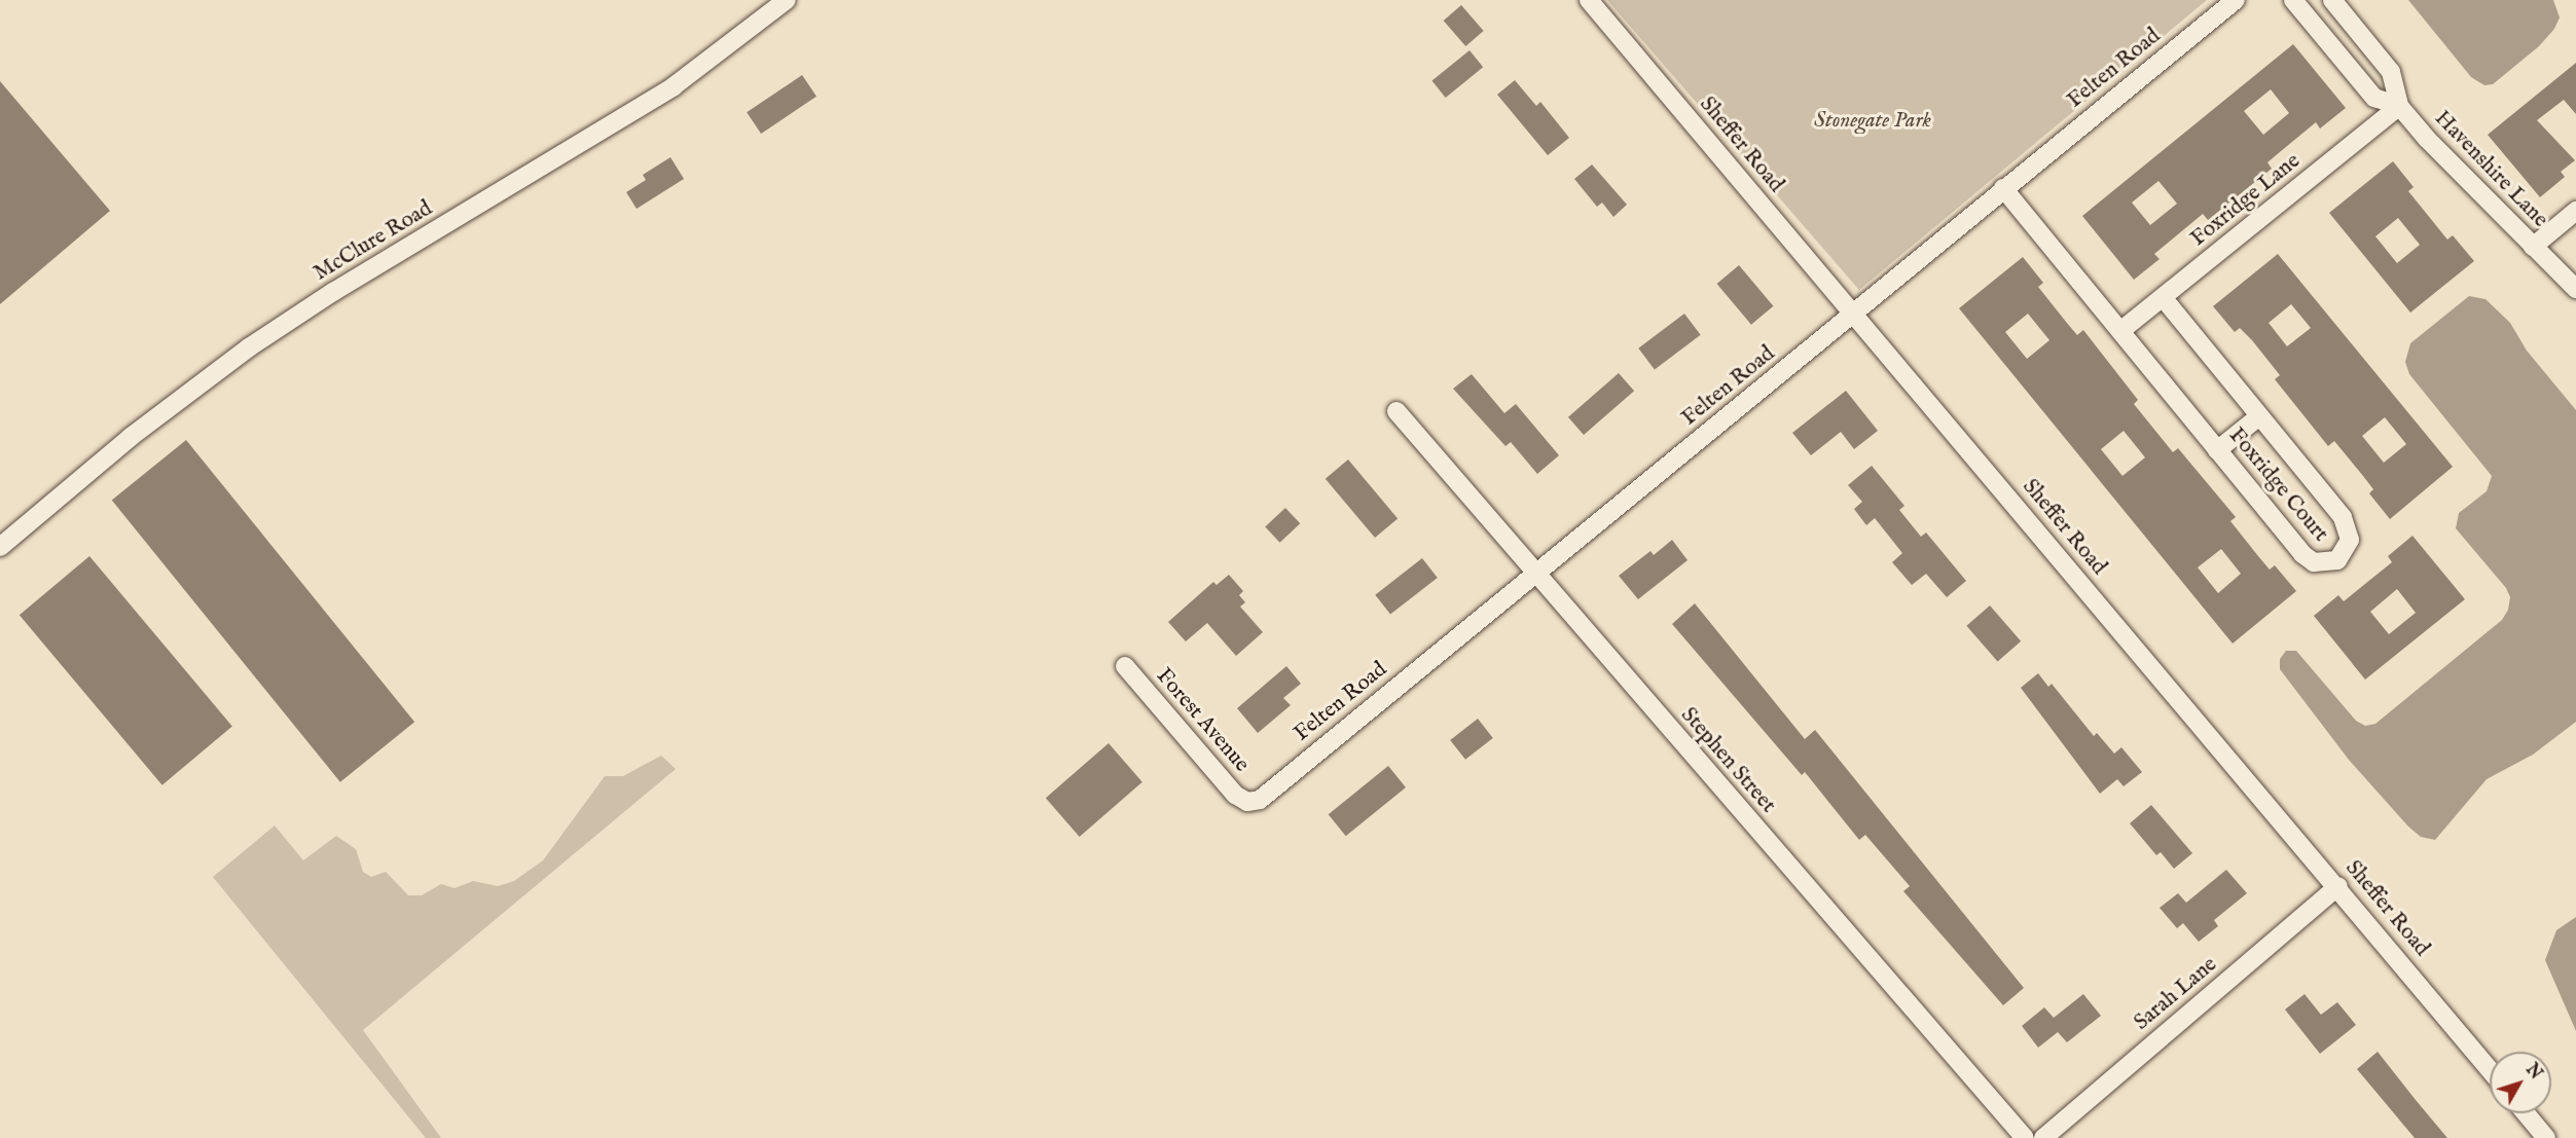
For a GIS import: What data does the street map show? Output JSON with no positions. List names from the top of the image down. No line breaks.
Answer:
{"streets":{"street":["Felten Road","Sheffer Road","Havenshire Lane","Foxridge Lane","McClure Road","Foxridge Court","Forest Avenue","Stephen Street","Sarah Lane"]},"crossings":[["Felten Road","Sheffer Road"],["Felten Road","Foxridge Court"],["Felten Road","Forest Avenue"],["Felten Road","Stephen Street"],["Sheffer Road","Sarah Lane"],["Havenshire Lane","Foxridge Lane"],["Foxridge Lane","Foxridge Court"]],"parks":["Stonegate Park"],"north":"top right"}
